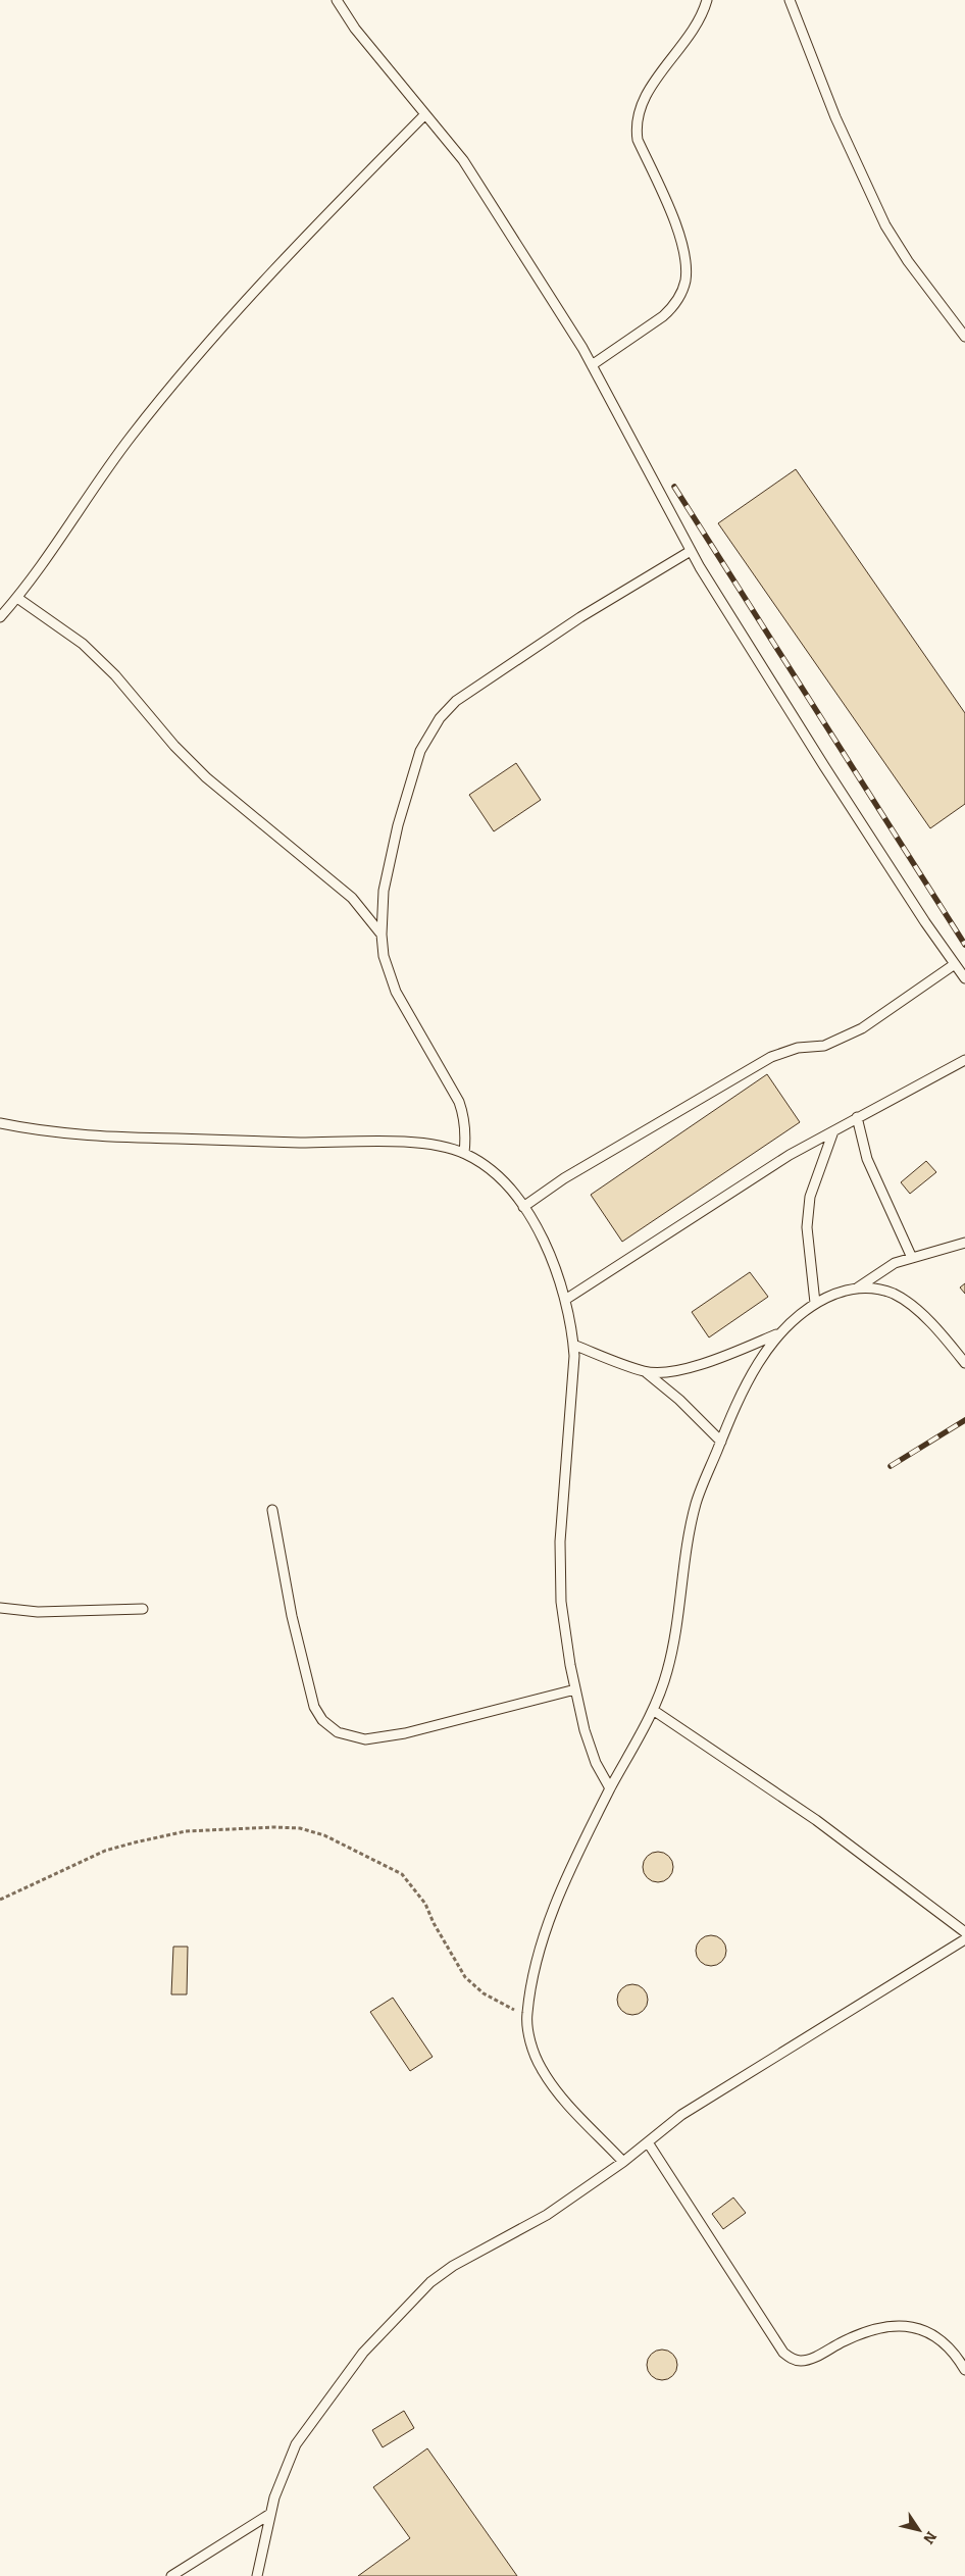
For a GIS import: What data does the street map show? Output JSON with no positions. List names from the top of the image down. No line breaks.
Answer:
{"north":"bottom right"}
